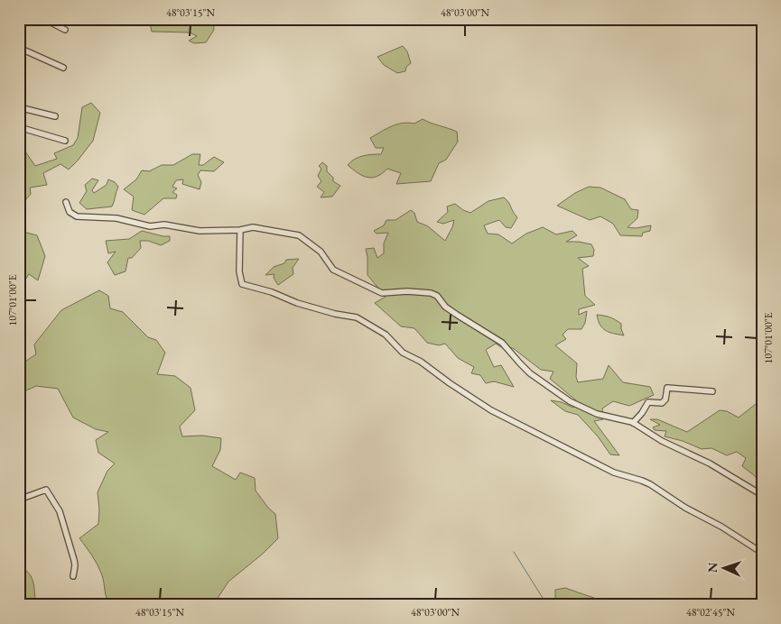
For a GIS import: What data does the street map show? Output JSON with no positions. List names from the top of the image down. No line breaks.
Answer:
{"north":"left","coordinates":["48°03'15\"N","48°03'00\"N","107°01'00\"E","48°02'45\"N"]}
